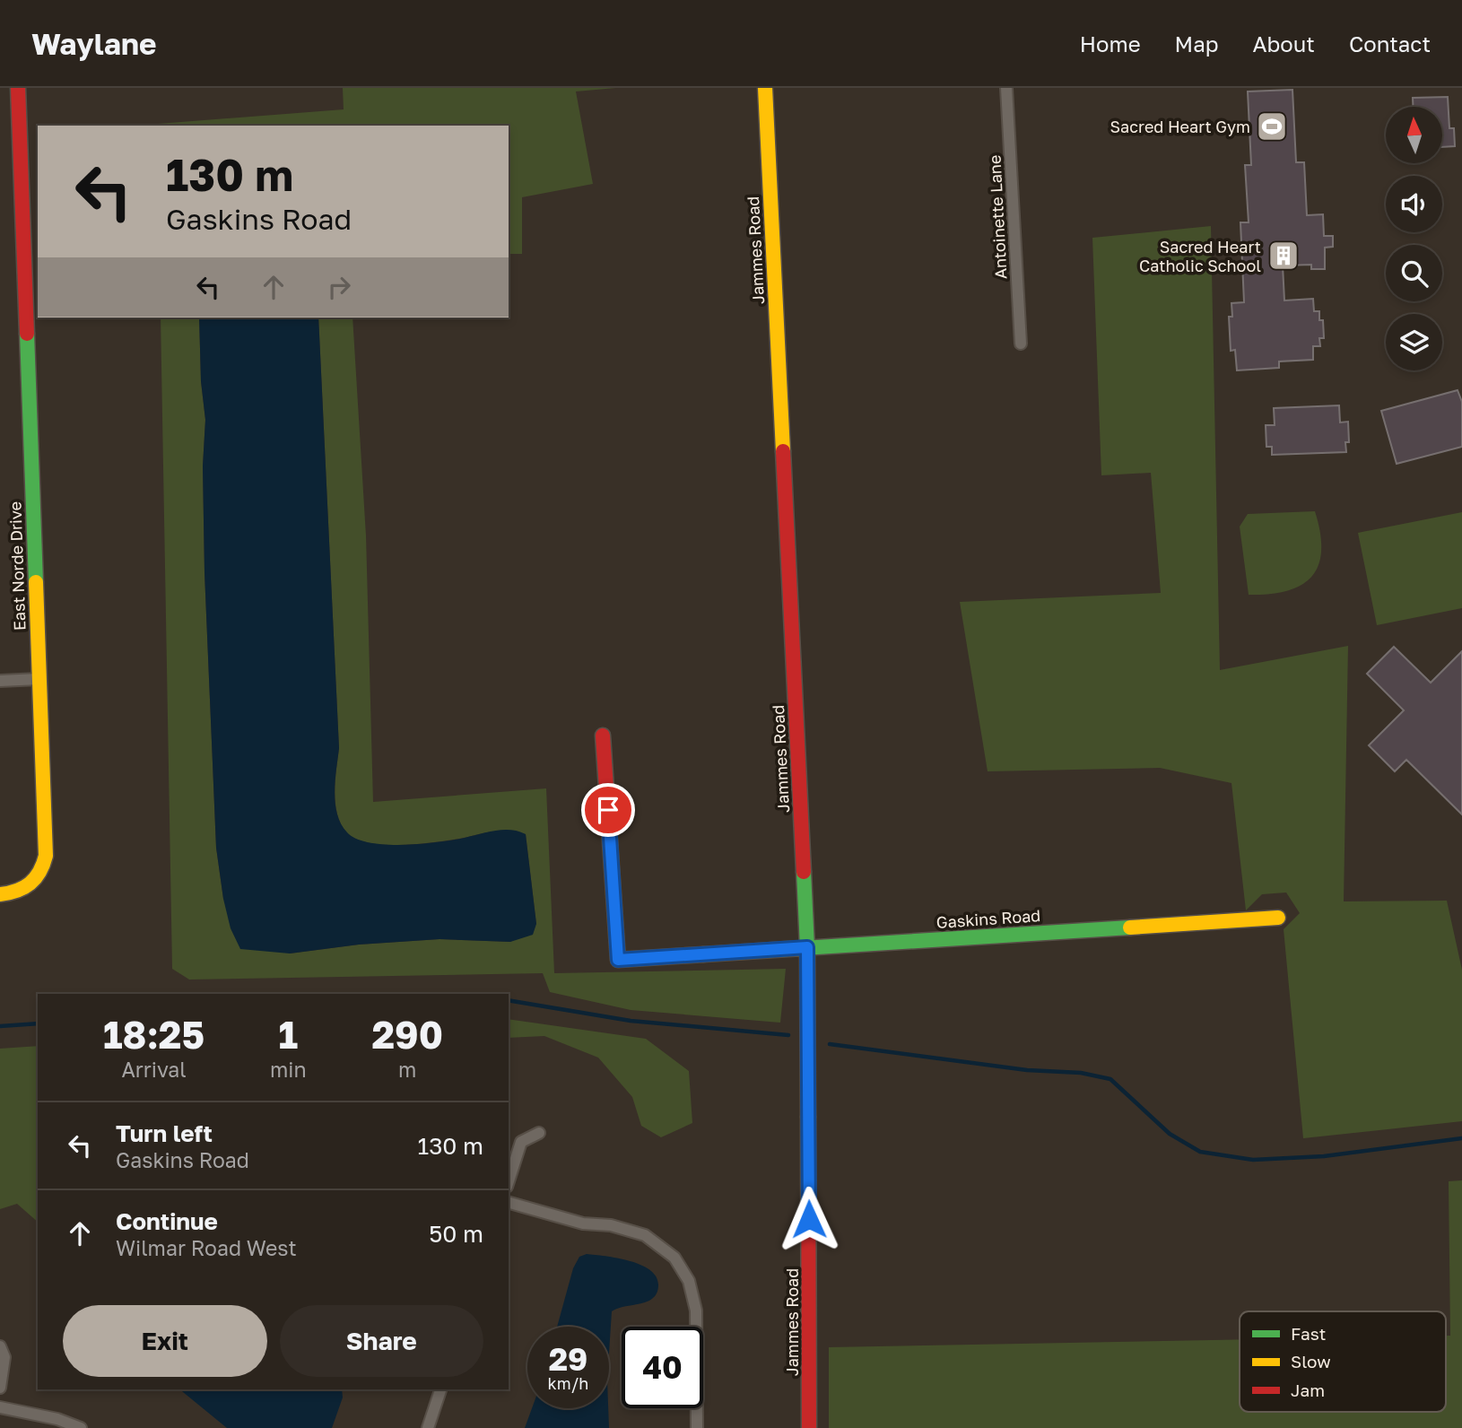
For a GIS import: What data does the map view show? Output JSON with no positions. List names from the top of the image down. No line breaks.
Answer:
{"streets":{"street":["Antoinette Lane","Jammes Road","East Norde Drive","Gaskins Road"]},"crossings":[["Jammes Road","Gaskins Road"]],"places":{"sports":["Sacred Heart Gym"],"building":["Sacred Heart Catholic School"]},"legend":["Fast","Slow","Jam"],"north":"top","page":{"header":"Waylane","nav":["Home","Map","About","Contact"],"turn":["130 m","Gaskins Road"],"eta":["18:25","Arrival","1","min","290","m"],"list":[{"name":"Turn left","note":"Gaskins Road","value":"130 m"},{"name":"Continue","note":"Wilmar Road West","value":"50 m"}],"buttons":["Exit","Share"],"speed":"29 km/h","limit":"40"}}
